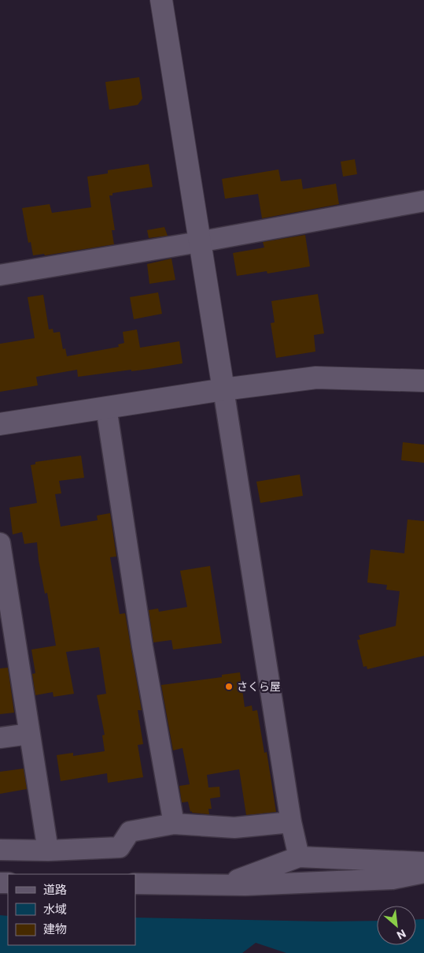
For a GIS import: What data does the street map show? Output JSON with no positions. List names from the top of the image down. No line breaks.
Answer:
{"places":["さくら屋"],"legend":["道路","水域","建物"],"north":"bottom right"}
